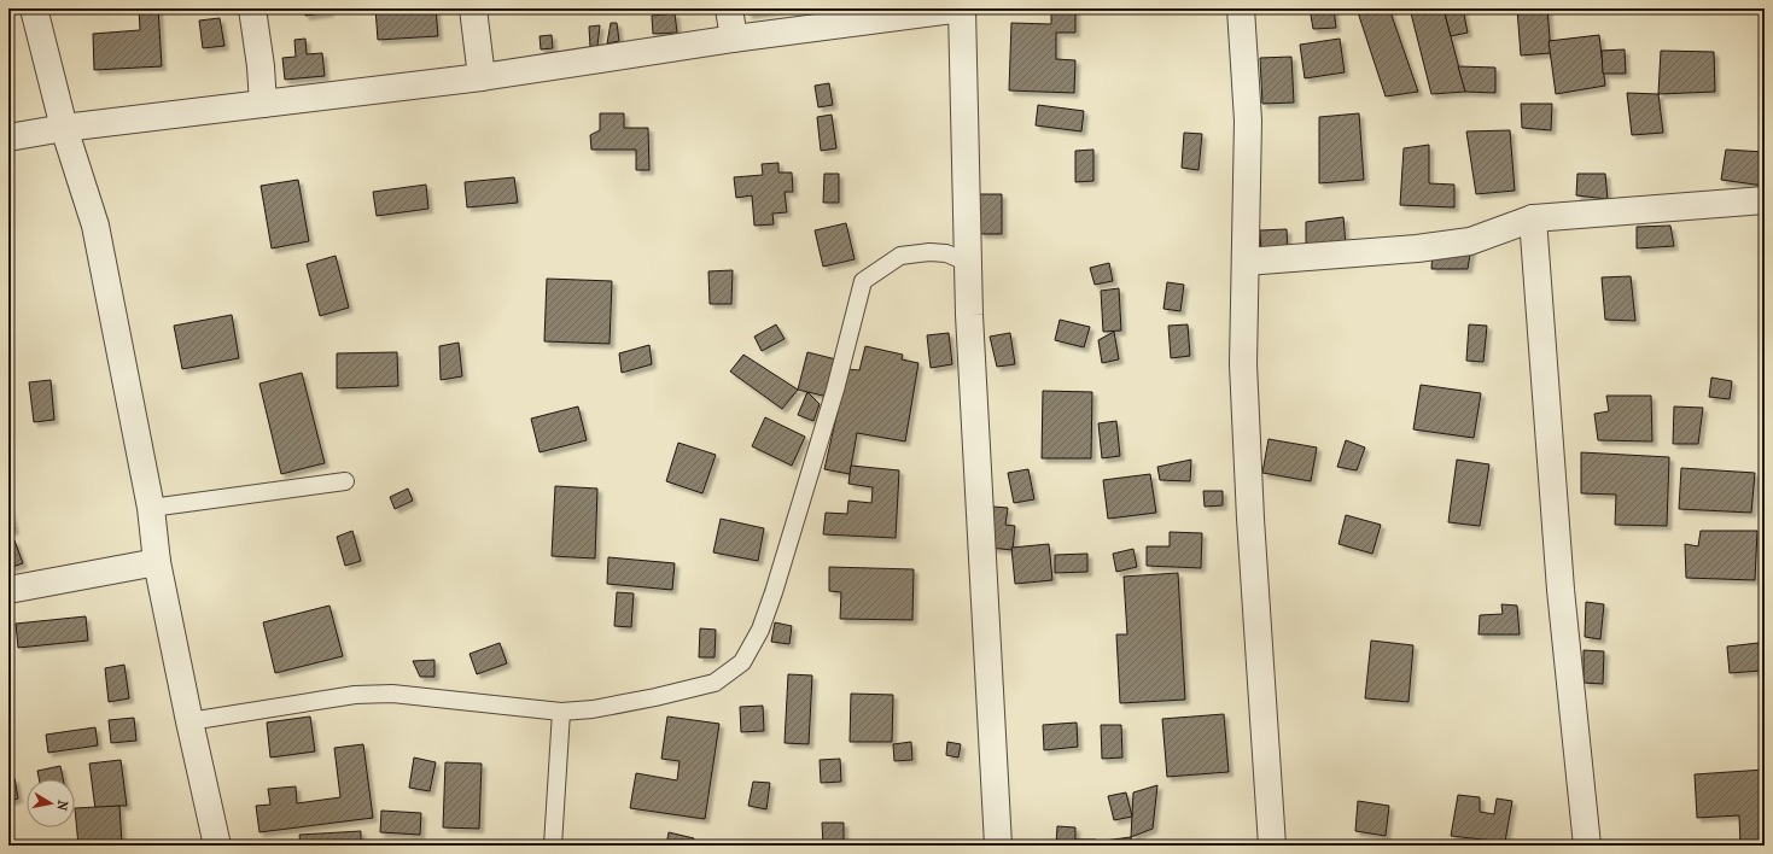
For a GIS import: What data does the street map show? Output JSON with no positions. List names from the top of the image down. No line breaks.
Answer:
{"north":"right"}
